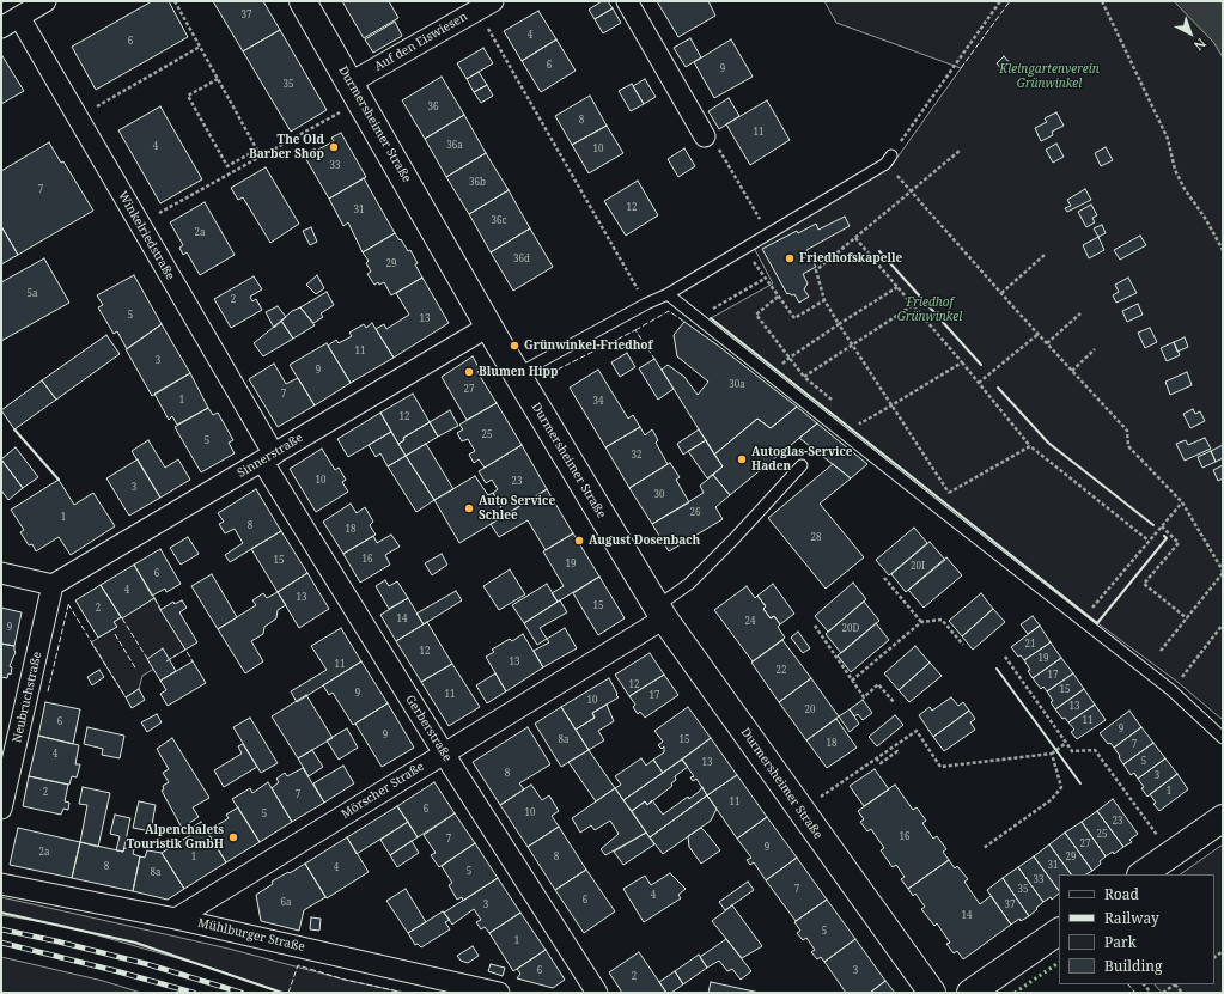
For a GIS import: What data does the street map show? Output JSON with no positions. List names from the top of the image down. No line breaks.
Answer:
{"streets":{"street":["Auf den Eiswiesen","Durmersheimer Straße","Winkelriedstraße","Sinnerstraße","Neubruchstraße","Gerberstraße","Mörscher Straße","Mühlburger Straße"]},"crossings":[["Auf den Eiswiesen","Durmersheimer Straße"],["Durmersheimer Straße","Sinnerstraße"],["Durmersheimer Straße","Mörscher Straße"],["Winkelriedstraße","Sinnerstraße"],["Winkelriedstraße","Gerberstraße"],["Sinnerstraße","Neubruchstraße"],["Sinnerstraße","Gerberstraße"],["Gerberstraße","Mörscher Straße"],["Mörscher Straße","Mühlburger Straße"]],"parks":["Kleingartenverein Grünwinkel","Friedhof Grünwinkel"],"places":["The Old Barber Shop","Friedhofskapelle","Grünwinkel-Friedhof","Blumen Hipp","Autoglas-Service Haden","Auto Service Schlee","August Dosenbach","Alpenchalets Touristik GmbH"],"house_numbers":["37","4","6","6","9","35","36","8","11","36a","4","10","33","36b","7","12","31","36c","2a","36d","29","5a","2","5","13","11","3","9","30a","27","7","1","34","12","25","5","32","10","23","3","30","26","1","8","18","28","16","15","19","20I","6","4","13","15","2","14","24","9","20D","21","12","19","13","11","22","17","12","15","9","11","17","10","13","20","11","6","9","9","8a","15","18","7","4","5","13","8","3","1","2","7","11","6","10","5","23","25","16","7","27","9","2a","1","8","29","31","8","4","5","8a","33","7","35","4","6","6a","3","37","14","5","1","6","3","2"],"legend":["Road","Railway","Park","Building"],"north":"bottom right"}
